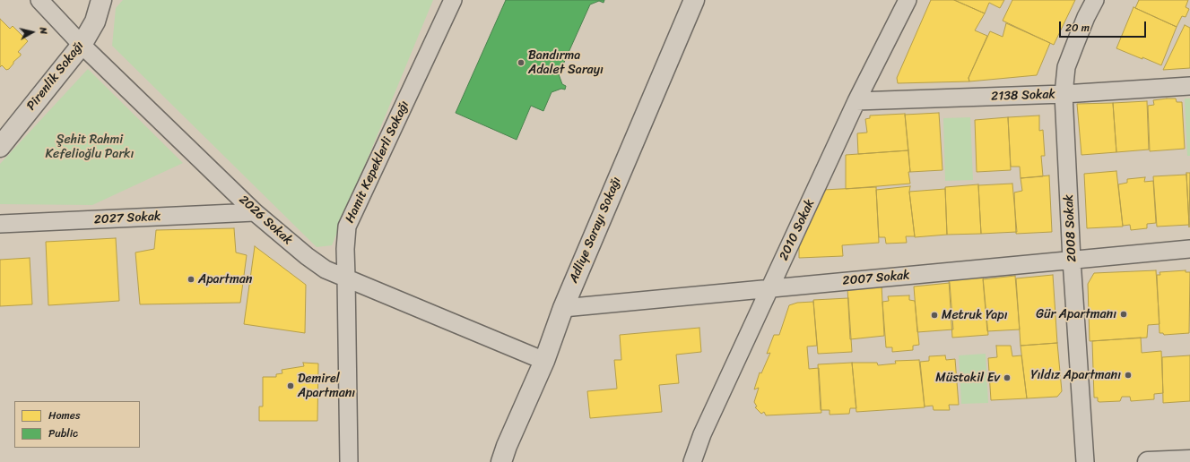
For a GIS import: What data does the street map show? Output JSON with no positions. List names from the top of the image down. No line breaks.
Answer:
{"streets":{"street":["Pirenlik Sokağı","Adliye Sarayı Sokağı"],"lane":["2138 Sokak","Hamit Kepeklerli Sokağı","2027 Sokak","2026 Sokak","2008 Sokak","2010 Sokak","2007 Sokak"]},"crossings":[["Pirenlik Sokağı","2026 Sokak"],["2138 Sokak","2008 Sokak"],["2138 Sokak","2010 Sokak"],["Hamit Kepeklerli Sokağı","2026 Sokak"],["2027 Sokak","2026 Sokak"],["2026 Sokak","Adliye Sarayı Sokağı"],["2008 Sokak","2007 Sokak"],["Adliye Sarayı Sokağı","2007 Sokak"],["2010 Sokak","2007 Sokak"]],"parks":["Şehit Rahmi Kefelioğlu Parkı"],"places":["Bandırma Adalet Sarayı","Apartman","Gür Apartmanı","Metruk Yapı","Yıldız Apartmanı","Müstakil Ev","Demirel Apartmanı"],"legend":["Homes","Public"],"scale_bar":"20 m","north":"right"}
